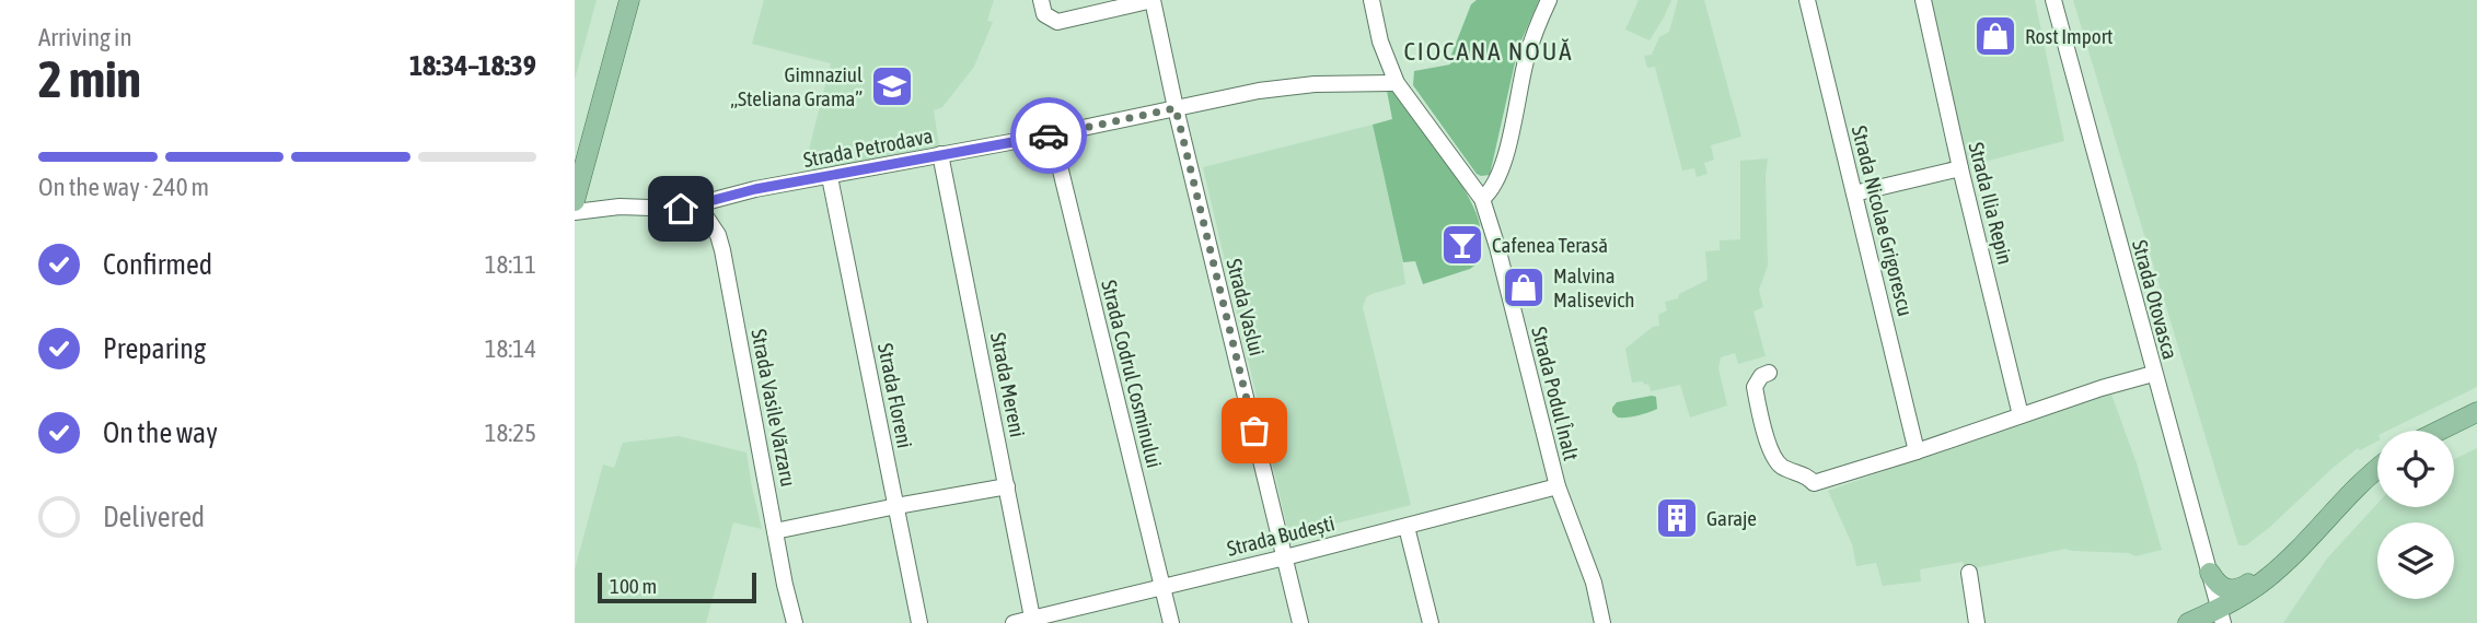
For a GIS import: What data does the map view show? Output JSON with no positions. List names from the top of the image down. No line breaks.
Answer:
{"streets":{"street":["Strada Petrodava","Strada Ilia Repin","Strada Nicolae Grigorescu","Strada Otovasca","Strada Vaslui","Strada Codrul Cosminului","Strada Mereni","Strada Podul Înalt","Strada Floreni","Strada Vasile Vărzaru","Strada Budești"]},"crossings":[["Strada Petrodava","Strada Vaslui"],["Strada Petrodava","Strada Codrul Cosminului"],["Strada Petrodava","Strada Mereni"],["Strada Petrodava","Strada Podul Înalt"],["Strada Petrodava","Strada Floreni"],["Strada Petrodava","Strada Vasile Vărzaru"],["Strada Vaslui","Strada Budești"],["Strada Codrul Cosminului","Strada Budești"],["Strada Mereni","Strada Budești"],["Strada Podul Înalt","Strada Budești"]],"districts":["CIOCANA NOUĂ"],"places":{"shop":["Rost Import","Malvina Malisevich"],"school or university":["Gimnaziul „Steliana Grama”"],"bar":["Cafenea Terasă"],"building":["Garaje"]},"scale_bar":"100 m","page":{"heading":["2 min","Arriving in","18:34–18:39"],"bar":"On the way · 240 m","list":[["Confirmed","18:11"],["Preparing","18:14"],["On the way","18:25"],"Delivered"],"scale":"100 m"}}
